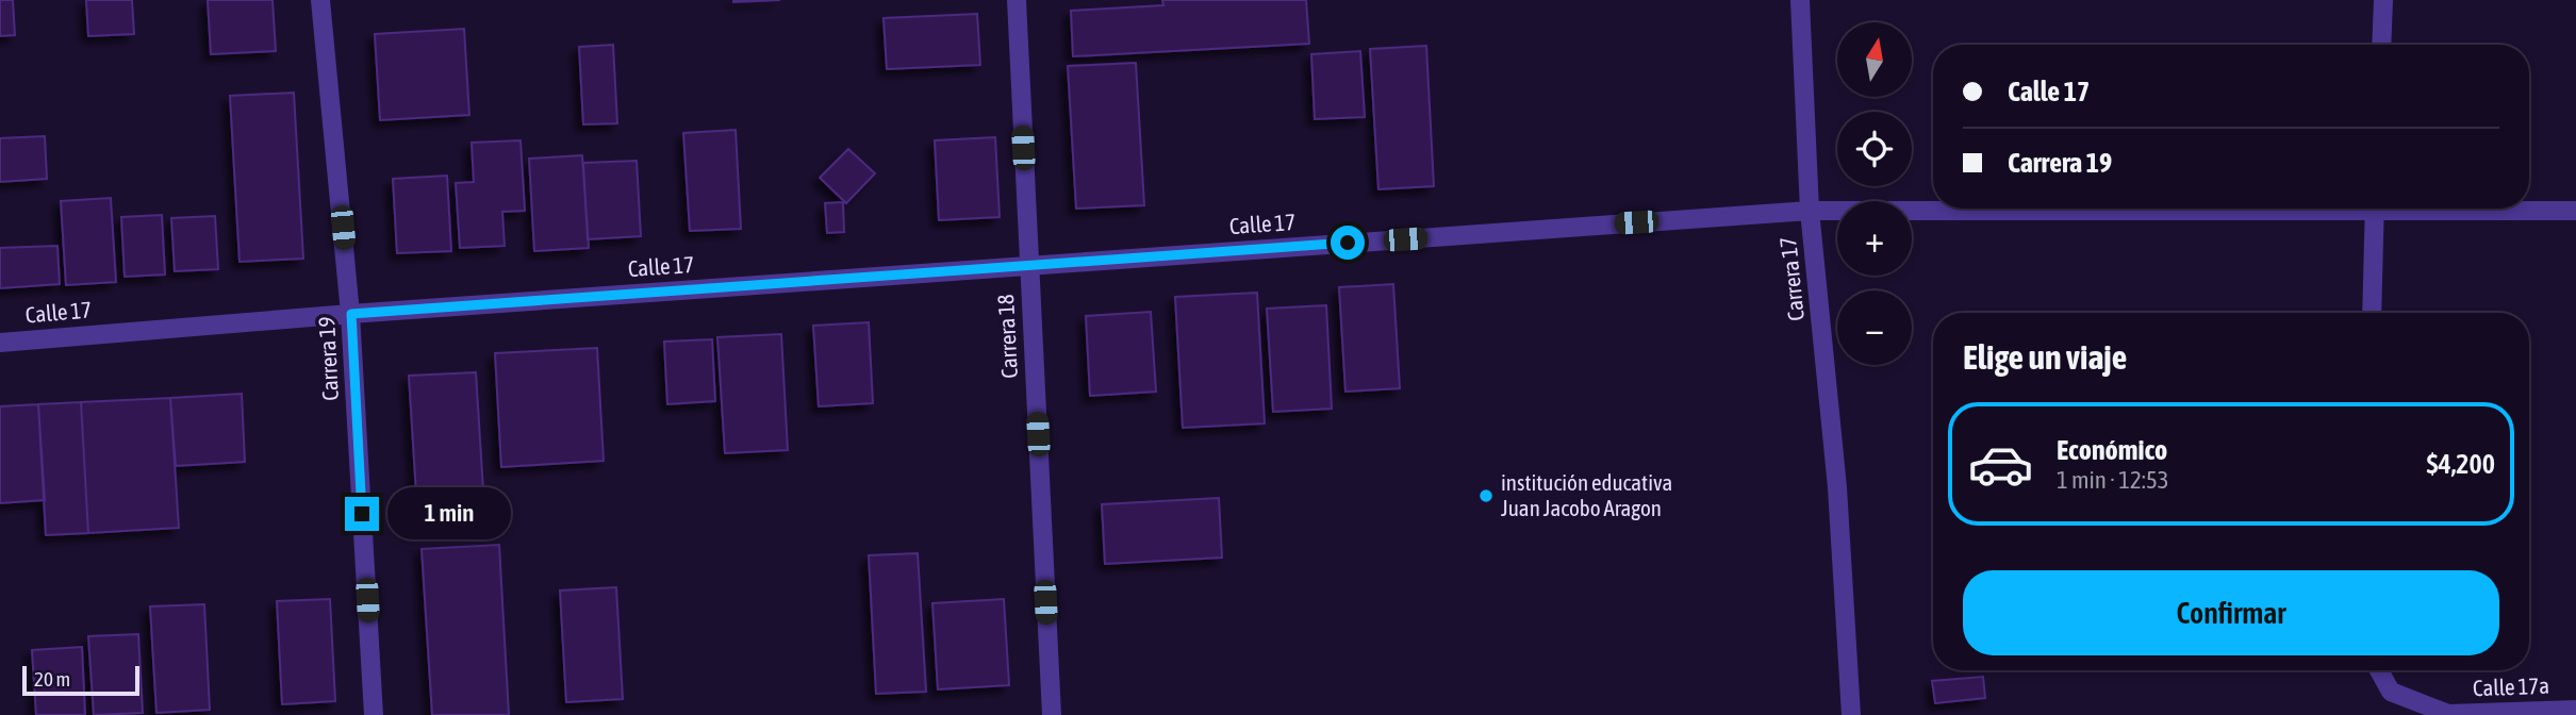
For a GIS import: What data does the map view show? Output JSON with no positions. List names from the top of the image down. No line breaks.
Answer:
{"streets":{"street":["Calle 17","Carrera 17","Carrera 18","Carrera 19","Calle 17a"]},"crossings":[["Calle 17","Carrera 17"],["Calle 17","Carrera 18"],["Calle 17","Carrera 19"]],"places":["institución educativa Juan Jacobo Aragon"],"scale_bar":"20 m","north":"top","page":{"map_buttons":["+","−"],"banner":["Calle 17","Carrera 19"],"heading":"Elige un viaje","list":[{"name":"Económico","note":"1 min · 12:53","value":"$4,200"}],"bubble":"1 min","buttons":"Confirmar","scale":"20 m"}}
